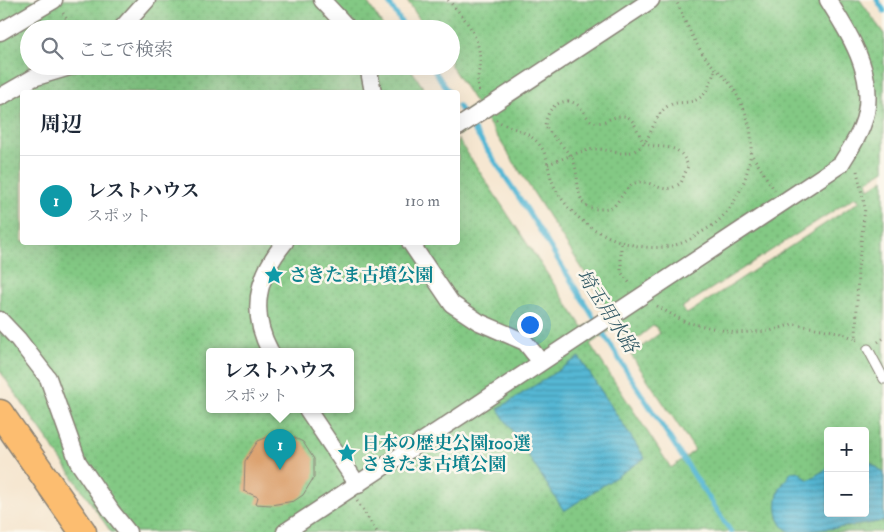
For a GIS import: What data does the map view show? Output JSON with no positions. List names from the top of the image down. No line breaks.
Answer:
{"water":["埼玉用水路"],"places":{"place":["さきたま古墳公園","日本の歴史公園100選 さきたま古墳公園"]},"page":{"search":"ここで検索","heading":"周辺","list":[{"mark":"1","name":"レストハウス","note":"スポット","value":"110 m"}],"popup":["レストハウス","スポット"],"map_buttons":["+","−"],"pins":"1"}}
